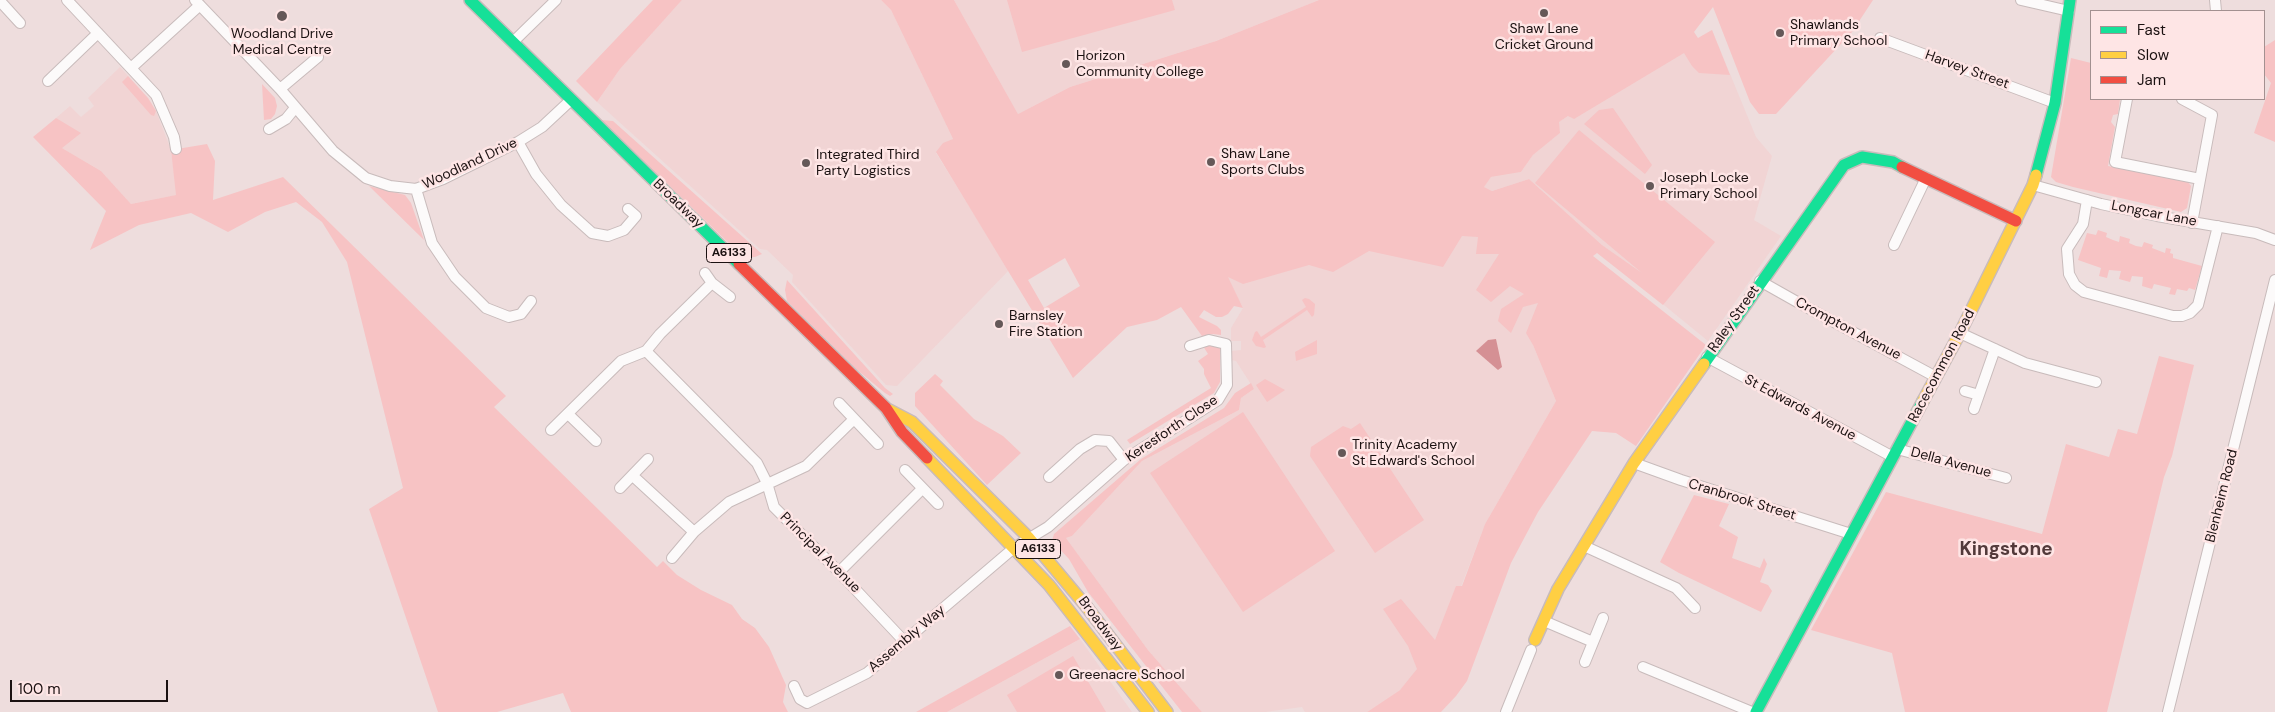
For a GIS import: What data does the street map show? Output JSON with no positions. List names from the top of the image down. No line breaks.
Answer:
{"streets":{"main road":["Broadway","A6133","Raley Street","Racecommon Road"],"street":["Harvey Street","Woodland Drive","Longcar Lane","Crompton Avenue","St Edwards Avenue","Keresforth Close","Della Avenue","Blenheim Road","Cranbrook Street","Principal Avenue","Assembly Way"]},"crossings":[["Harvey Street","Racecommon Road"],["Woodland Drive","Broadway"],["Broadway","Keresforth Close"],["Broadway","Assembly Way"],["Longcar Lane","Racecommon Road"],["Raley Street","Crompton Avenue"],["Raley Street","Racecommon Road"],["Raley Street","St Edwards Avenue"],["Raley Street","Cranbrook Street"],["Crompton Avenue","Racecommon Road"],["Racecommon Road","St Edwards Avenue"],["Racecommon Road","Della Avenue"],["Racecommon Road","Cranbrook Street"],["St Edwards Avenue","Della Avenue"],["Principal Avenue","Assembly Way"]],"districts":["Kingstone"],"places":["Shaw Lane Cricket Ground","Woodland Drive Medical Centre","Shawlands Primary School","Horizon Community College","Shaw Lane Sports Clubs","Integrated Third Party Logistics","Joseph Locke Primary School","Barnsley Fire Station","Trinity Academy St Edward's School","Greenacre School"],"legend":["Fast","Slow","Jam"],"scale_bar":"100 m"}
